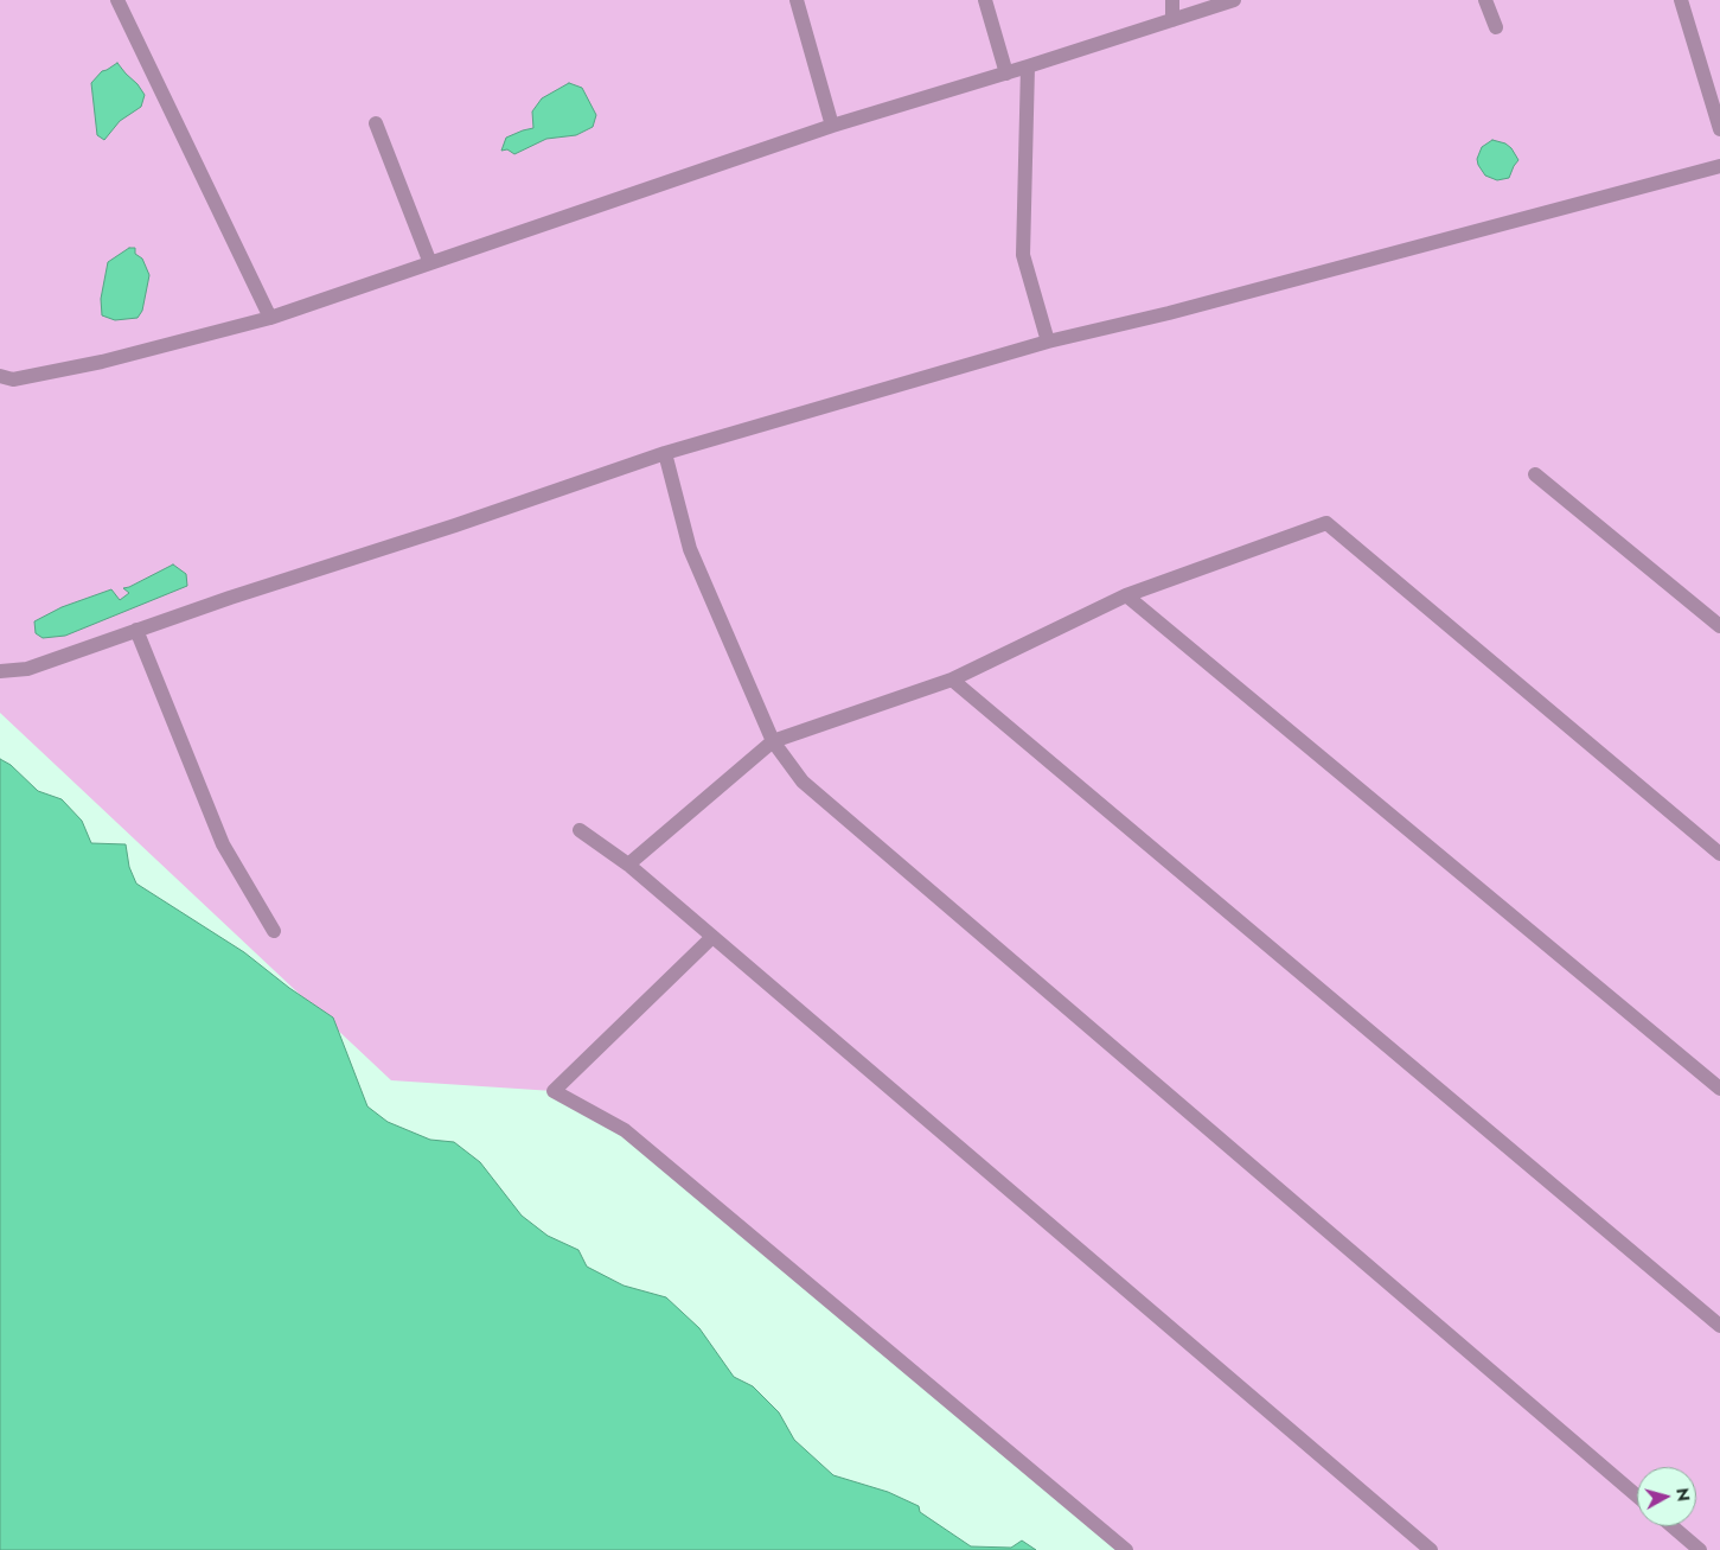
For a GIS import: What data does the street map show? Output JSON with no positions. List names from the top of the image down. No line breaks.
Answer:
{"north":"right"}
